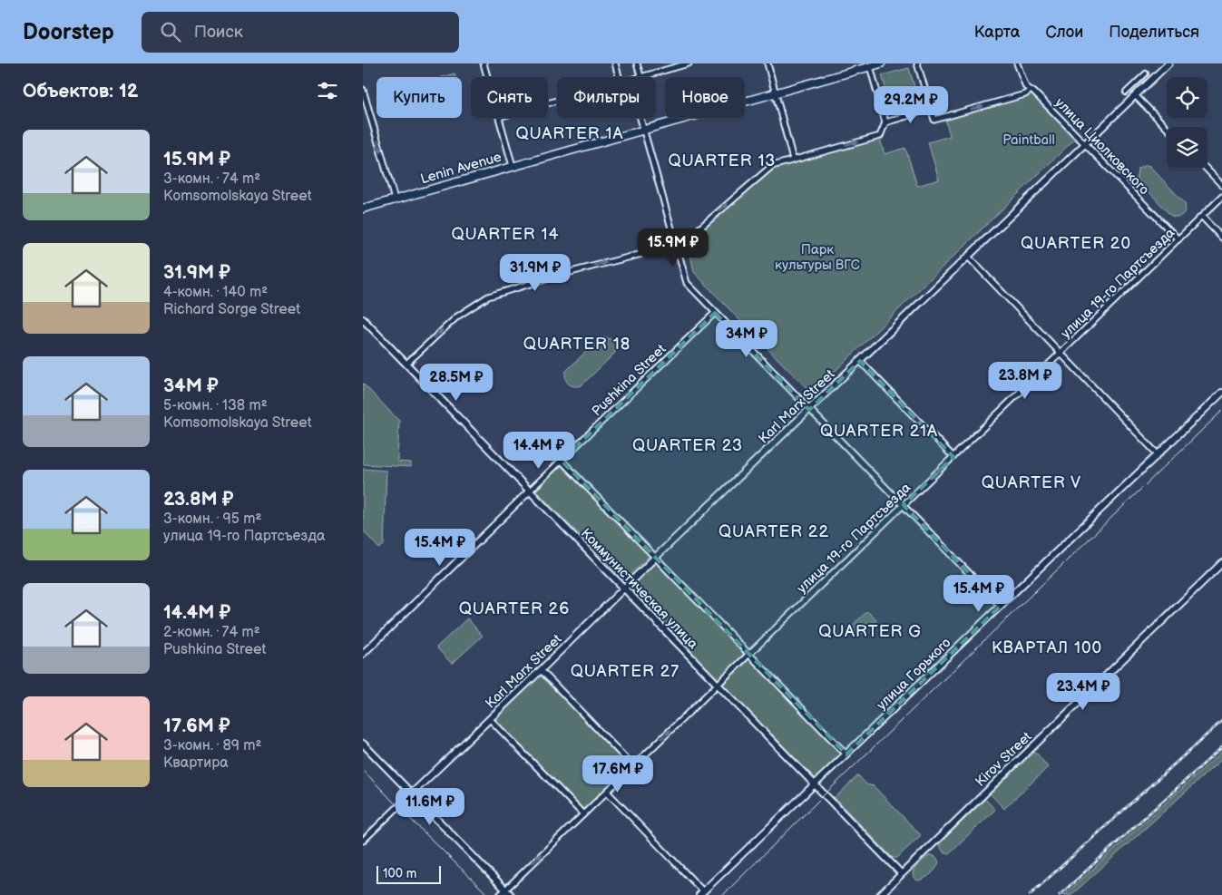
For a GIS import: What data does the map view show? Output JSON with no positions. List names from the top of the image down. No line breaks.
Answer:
{"streets":{"main road":["Lenin Avenue"],"street":["улица Циолковского","улица 19-го Партсъезда","Pushkina Street","Karl Marx Street","Коммунистическая улица","улица Горького","Kirov Street"]},"crossings":[["улица Циолковского","улица 19-го Партсъезда"],["улица Циолковского","Karl Marx Street"],["улица 19-го Партсъезда","Коммунистическая улица"],["Pushkina Street","Коммунистическая улица"],["Karl Marx Street","Коммунистическая улица"],["Коммунистическая улица","улица Горького"],["Коммунистическая улица","Kirov Street"]],"districts":["QUARTER 1A","QUARTER 13","QUARTER 14","QUARTER 20","QUARTER 18","QUARTER 21A","QUARTER 23","QUARTER V","QUARTER 22","QUARTER 26","QUARTER G","КВАРТАЛ 100","QUARTER 27"],"parks":["Paintball","Парк культуры ВГС"],"scale_bar":"100 m","page":{"header":"Doorstep","search":"Поиск","nav":["Карта","Слои","Поделиться"],"heading":"Объектов: 12","chip":["Купить","Снять","Фильтры","Новое"],"price":["29.2M ₽","15.9M ₽","31.9M ₽","34M ₽","23.8M ₽","28.5M ₽","14.4M ₽","15.4M ₽","15.4M ₽","23.4M ₽","17.6M ₽","11.6M ₽"],"list":[{"name":"15.9M ₽","note":"3-комн. · 74 m² · Komsomolskaya Street"},{"name":"31.9M ₽","note":"4-комн. · 140 m² · Richard Sorge Street"},{"name":"34M ₽","note":"5-комн. · 138 m² · Komsomolskaya Street"},{"name":"23.8M ₽","note":"3-комн. · 95 m² · улица 19-го Партсъезда"},{"name":"14.4M ₽","note":"2-комн. · 74 m² · Pushkina Street"},{"name":"17.6M ₽","note":"3-комн. · 89 m² · Квартира"}],"scale":"100 m"}}
